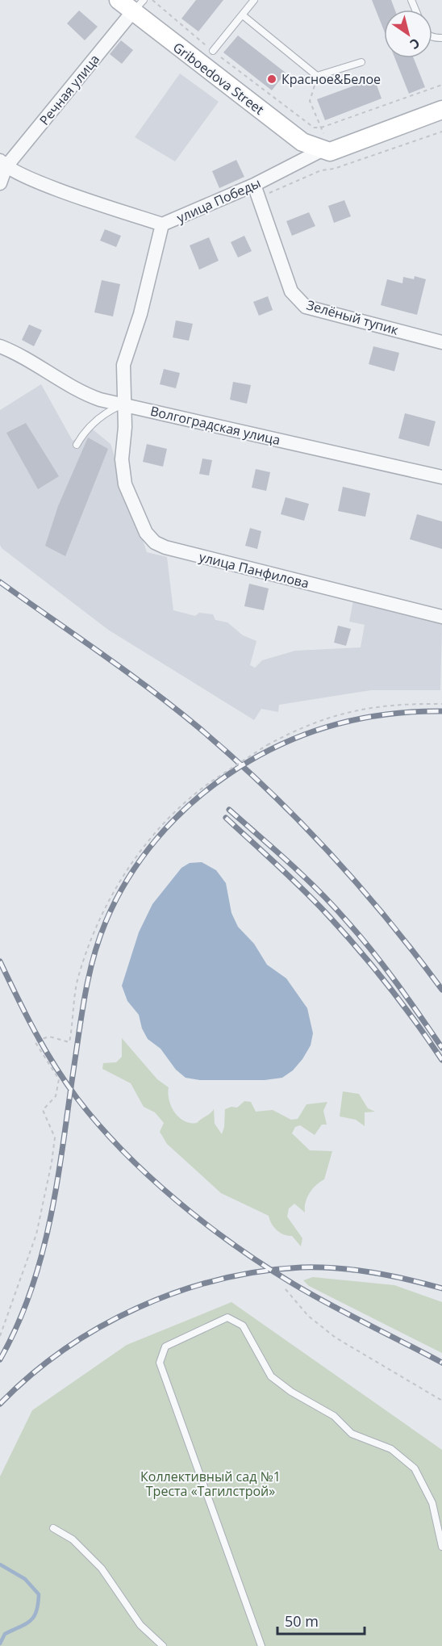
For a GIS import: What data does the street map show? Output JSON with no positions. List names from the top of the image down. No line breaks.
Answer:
{"streets":{"street":["Griboedova Street","Речная улица","улица Победы","Зелёный тупик","Волгоградская улица","улица Панфилова"]},"crossings":[["Griboedova Street","Речная улица"],["Griboedova Street","улица Победы"],["улица Победы","Зелёный тупик"],["улица Победы","Волгоградская улица"],["улица Победы","улица Панфилова"]],"parks":["Коллективный сад №1 Треста «Тагилстрой»"],"places":["Красное&Белое"],"scale_bar":"50 m","north":"bottom right"}
